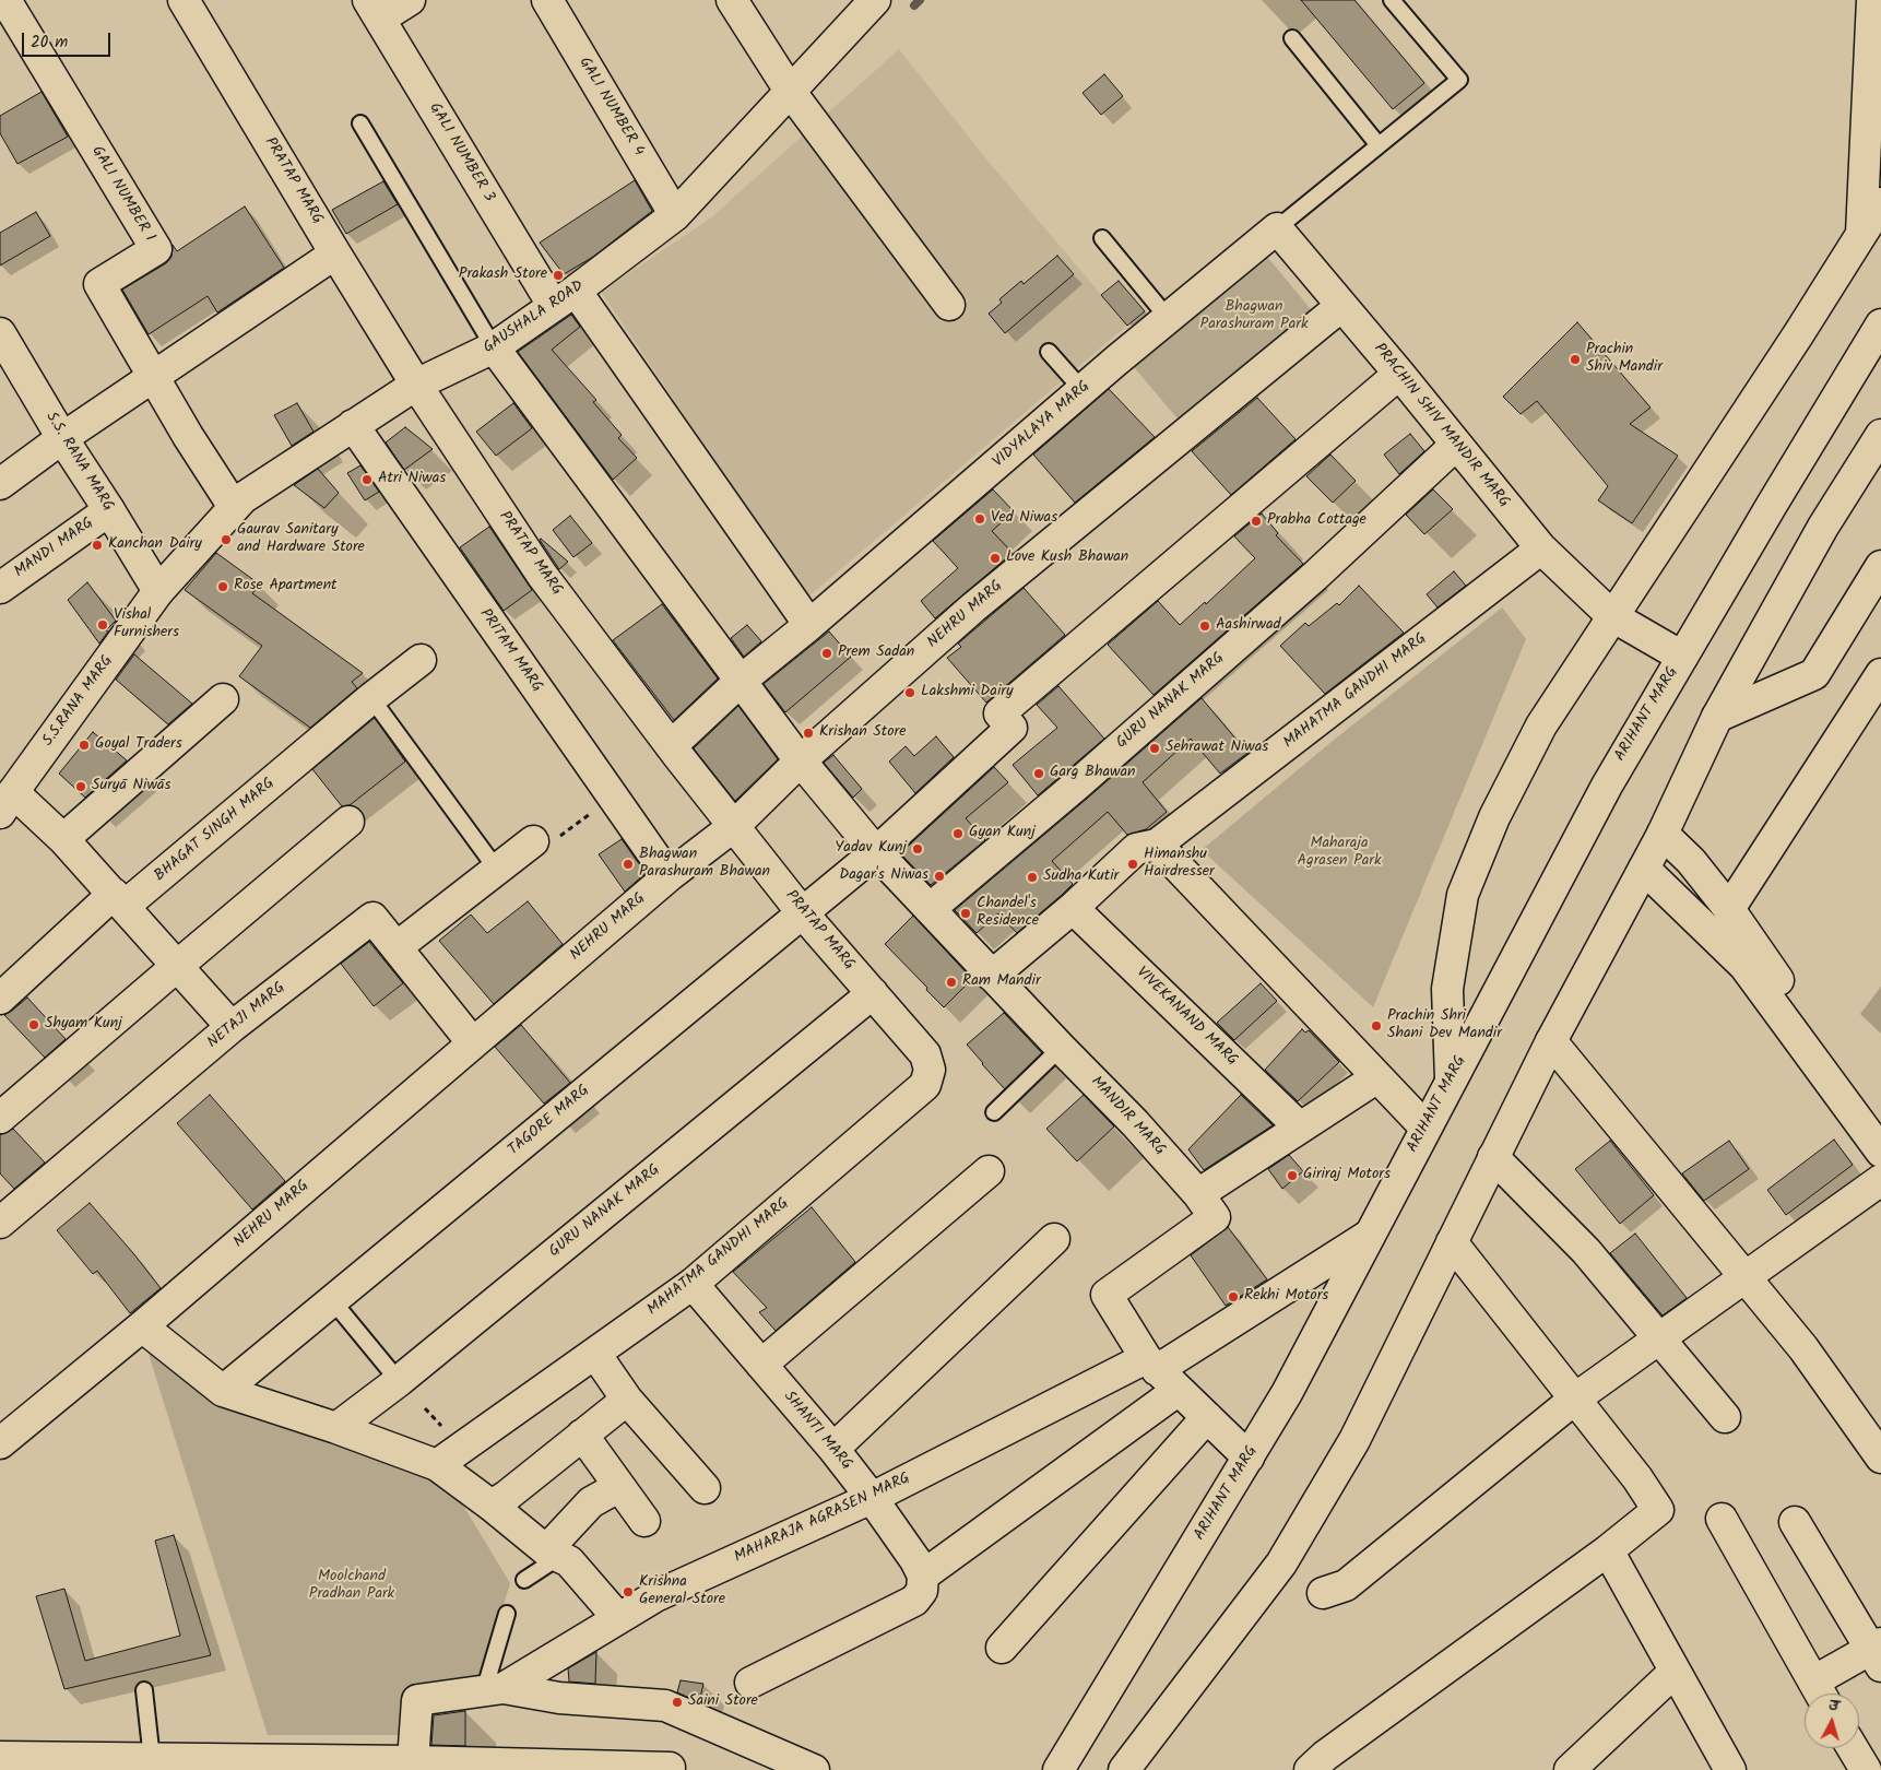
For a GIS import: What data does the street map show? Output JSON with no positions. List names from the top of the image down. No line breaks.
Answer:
{"streets":{"street":["GALI NUMBER 4","GALI NUMBER 3","PRATAP MARG","GALI NUMBER 1","GAUSHALA ROAD","VIDYALAYA MARG","PRACHIN SHIV MANDIR MARG","S.S. RANA MARG","MANDI MARG","NEHRU MARG","PRITAM MARG","MAHATMA GANDHI MARG","S.S.RANA MARG","GURU NANAK MARG","ARIHANT MARG","BHAGAT SINGH MARG","NETAJI MARG","VIVEKANAND MARG","MANDIR MARG","TAGORE MARG","SHANTI MARG","MAHARAJA AGRASEN MARG"]},"crossings":[["GALI NUMBER 4","GAUSHALA ROAD"],["GALI NUMBER 3","GAUSHALA ROAD"],["GALI NUMBER 3","VIDYALAYA MARG"],["PRATAP MARG","GAUSHALA ROAD"],["PRATAP MARG","VIDYALAYA MARG"],["PRATAP MARG","NEHRU MARG"],["PRATAP MARG","MAHATMA GANDHI MARG"],["PRATAP MARG","GURU NANAK MARG"],["PRATAP MARG","TAGORE MARG"],["GALI NUMBER 1","GAUSHALA ROAD"],["GAUSHALA ROAD","S.S. RANA MARG"],["GAUSHALA ROAD","PRITAM MARG"],["GAUSHALA ROAD","S.S.RANA MARG"],["GAUSHALA ROAD","MANDIR MARG"],["VIDYALAYA MARG","PRACHIN SHIV MANDIR MARG"],["VIDYALAYA MARG","MANDIR MARG"],["PRACHIN SHIV MANDIR MARG","NEHRU MARG"],["PRACHIN SHIV MANDIR MARG","MAHATMA GANDHI MARG"],["PRACHIN SHIV MANDIR MARG","GURU NANAK MARG"],["PRACHIN SHIV MANDIR MARG","ARIHANT MARG"],["PRACHIN SHIV MANDIR MARG","TAGORE MARG"],["S.S. RANA MARG","MANDI MARG"],["S.S. RANA MARG","S.S.RANA MARG"],["NEHRU MARG","PRITAM MARG"],["NEHRU MARG","NETAJI MARG"],["NEHRU MARG","MANDIR MARG"],["MAHATMA GANDHI MARG","VIVEKANAND MARG"],["MAHATMA GANDHI MARG","MANDIR MARG"],["MAHATMA GANDHI MARG","SHANTI MARG"],["GURU NANAK MARG","MANDIR MARG"],["ARIHANT MARG","MANDIR MARG"],["MANDIR MARG","TAGORE MARG"],["MANDIR MARG","MAHARAJA AGRASEN MARG"],["SHANTI MARG","MAHARAJA AGRASEN MARG"]],"parks":["Bhagwan Parashuram Park","Maharaja Agrasen Park","Moolchand Pradhan Park"],"places":["Prakash Store","Prachin Shiv Mandir","Atri Niwas","Ved Niwas","Prabha Cottage","Gaurav Sanitary and Hardware Store","Kanchan Dairy","Love Kush Bhawan","Rose Apartment","Vishal Furnishers","Aashirwad","Prem Sadan","Lakshmi Dairy","Krishan Store","Goyal Traders","Sehrawat Niwas","Garg Bhawan","Suryā Niwās","Gyan Kunj","Yadav Kunj","Bhagwan Parashuram Bhawan","Himanshu Hairdresser","Dagar's Niwas","Sudha Kutir","Chandel's Residence","Ram Mandir","Shyam Kunj","Prachin Shri Shani Dev Mandir","Giriraj Motors","Rekhi Motors","Krishna General Store","Saini Store"],"scale_bar":"20 m","north":"top"}
